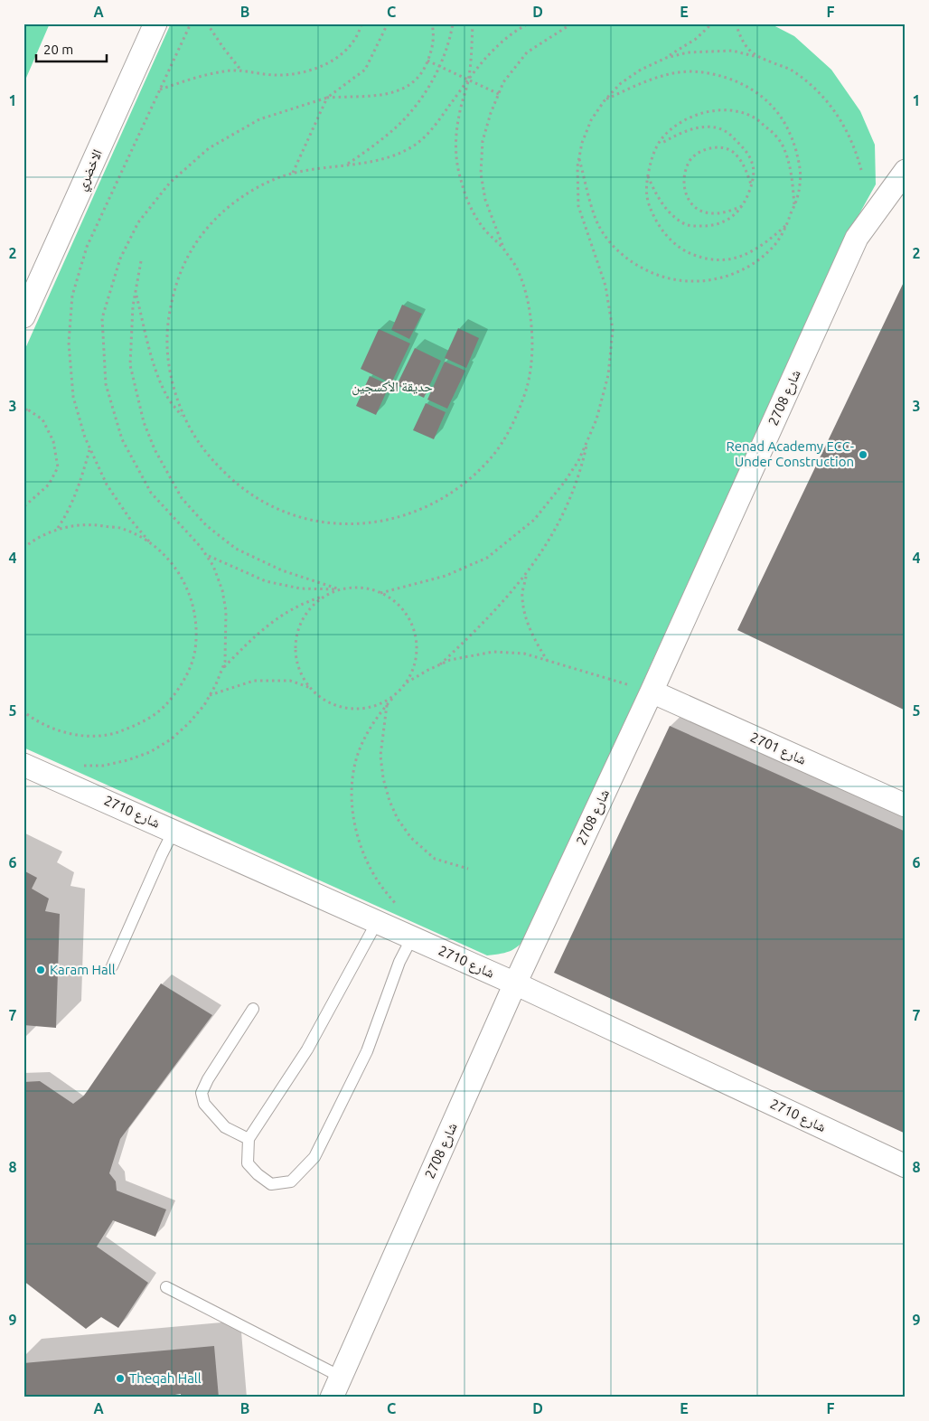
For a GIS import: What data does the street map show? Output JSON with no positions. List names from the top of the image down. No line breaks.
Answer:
{"streets":{"street":["الاخضري","شارع 2708","شارع 2701","شارع 2710"]},"crossings":[["شارع 2708","شارع 2701"],["شارع 2708","شارع 2710"]],"parks":["حديقة الأكسجين"],"places":["Renad Academy ECC- Under Construction","Karam Hall","Theqah Hall"],"scale_bar":"20 m","grid":{"columns":["A","B","C","D","E","F"],"rows":["1","2","3","4","5","6","7","8","9"]}}
